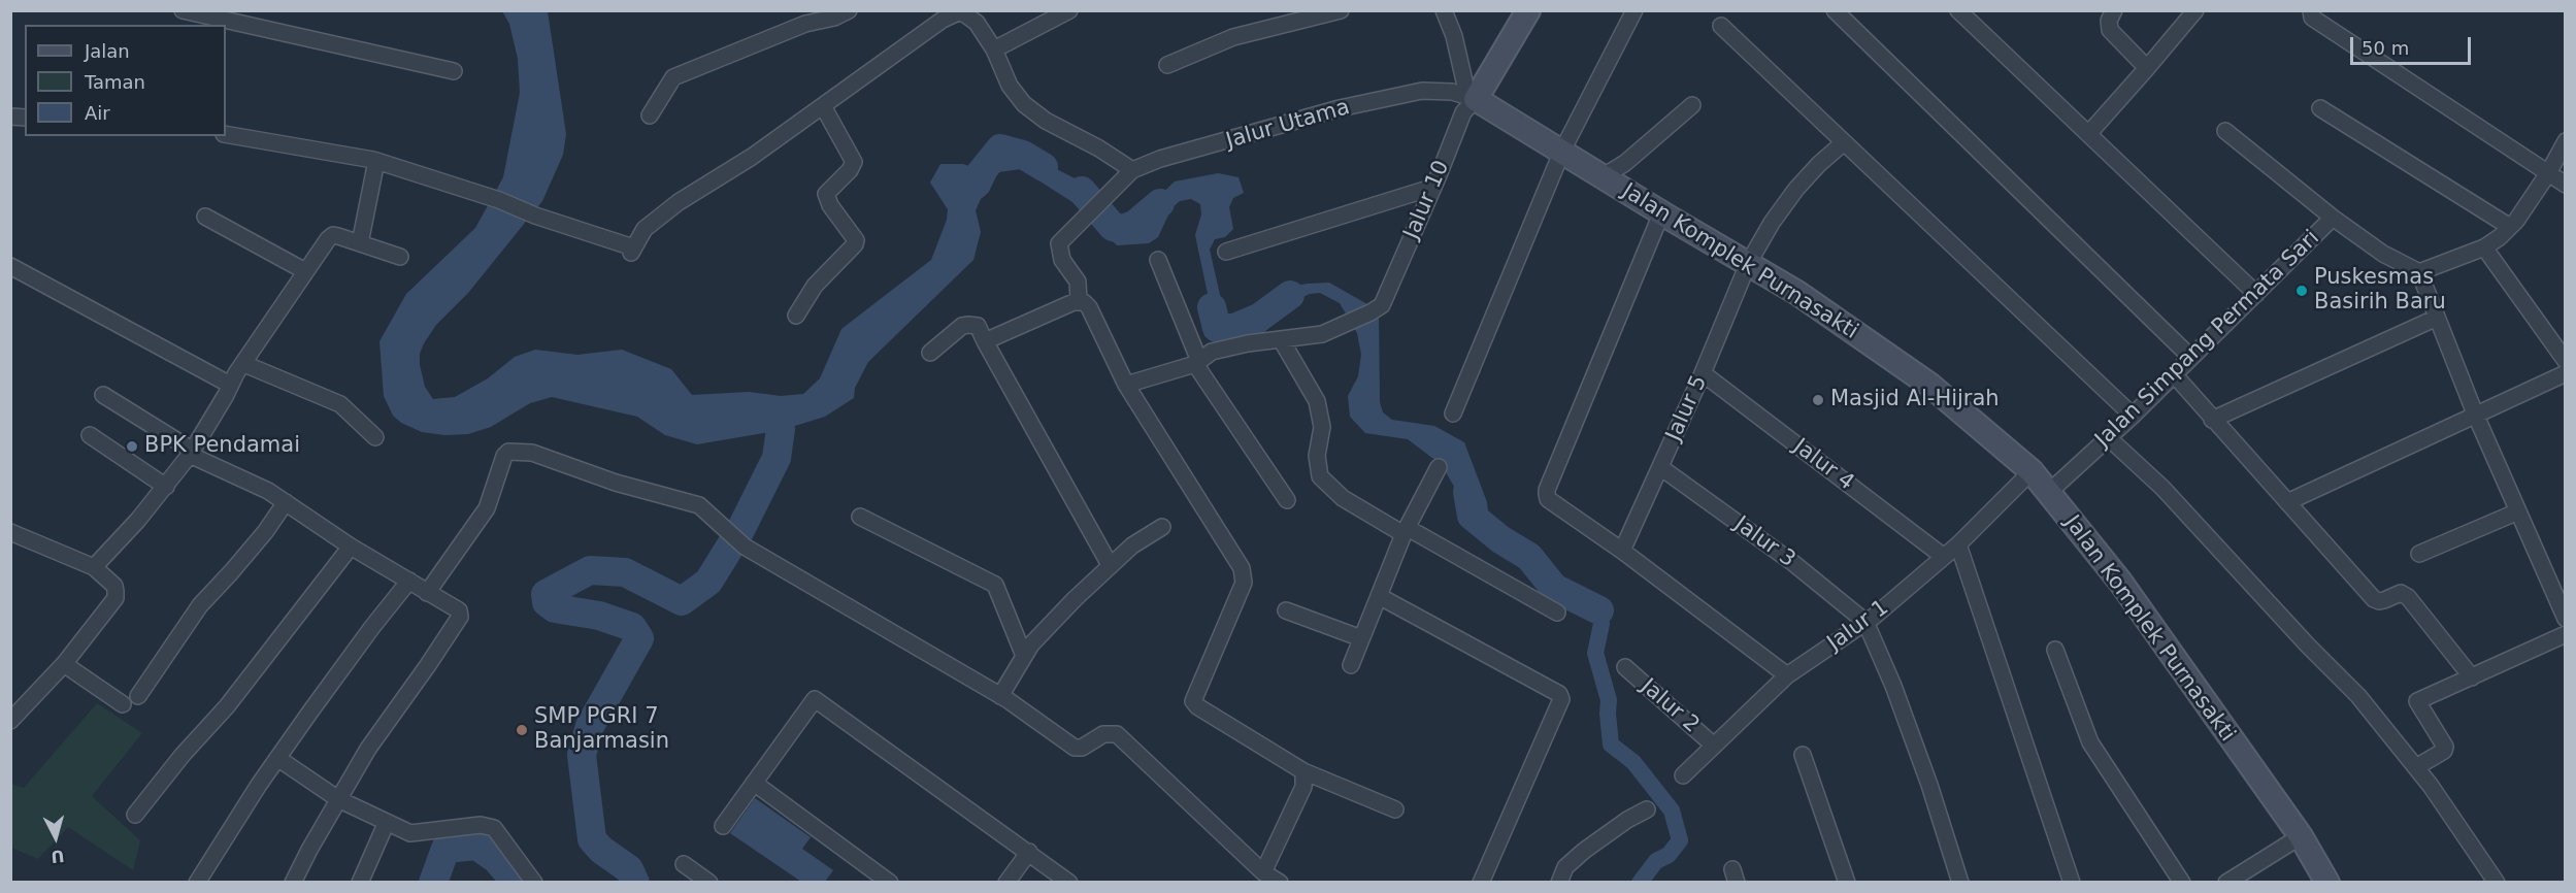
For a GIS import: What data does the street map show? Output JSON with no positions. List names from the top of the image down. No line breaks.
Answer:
{"streets":{"street":["Jalur Utama","Jalur 10","Jalan Komplek Purnasakti","Jalan Simpang Permata Sari","Jalur 5","Jalur 4","Jalur 3","Jalur 1","Jalur 2"]},"crossings":[["Jalur Utama","Jalur 10"],["Jalur Utama","Jalan Komplek Purnasakti"],["Jalur 10","Jalan Komplek Purnasakti"],["Jalan Komplek Purnasakti","Jalan Simpang Permata Sari"],["Jalan Komplek Purnasakti","Jalur 5"],["Jalan Komplek Purnasakti","Jalur 1"],["Jalur 5","Jalur 4"],["Jalur 5","Jalur 3"],["Jalur 4","Jalur 1"],["Jalur 3","Jalur 1"],["Jalur 1","Jalur 2"]],"places":["Puskesmas Basirih Baru","Masjid Al-Hijrah","BPK Pendamai","SMP PGRI 7 Banjarmasin"],"legend":["Jalan","Taman","Air"],"scale_bar":"50 m","north":"bottom"}
